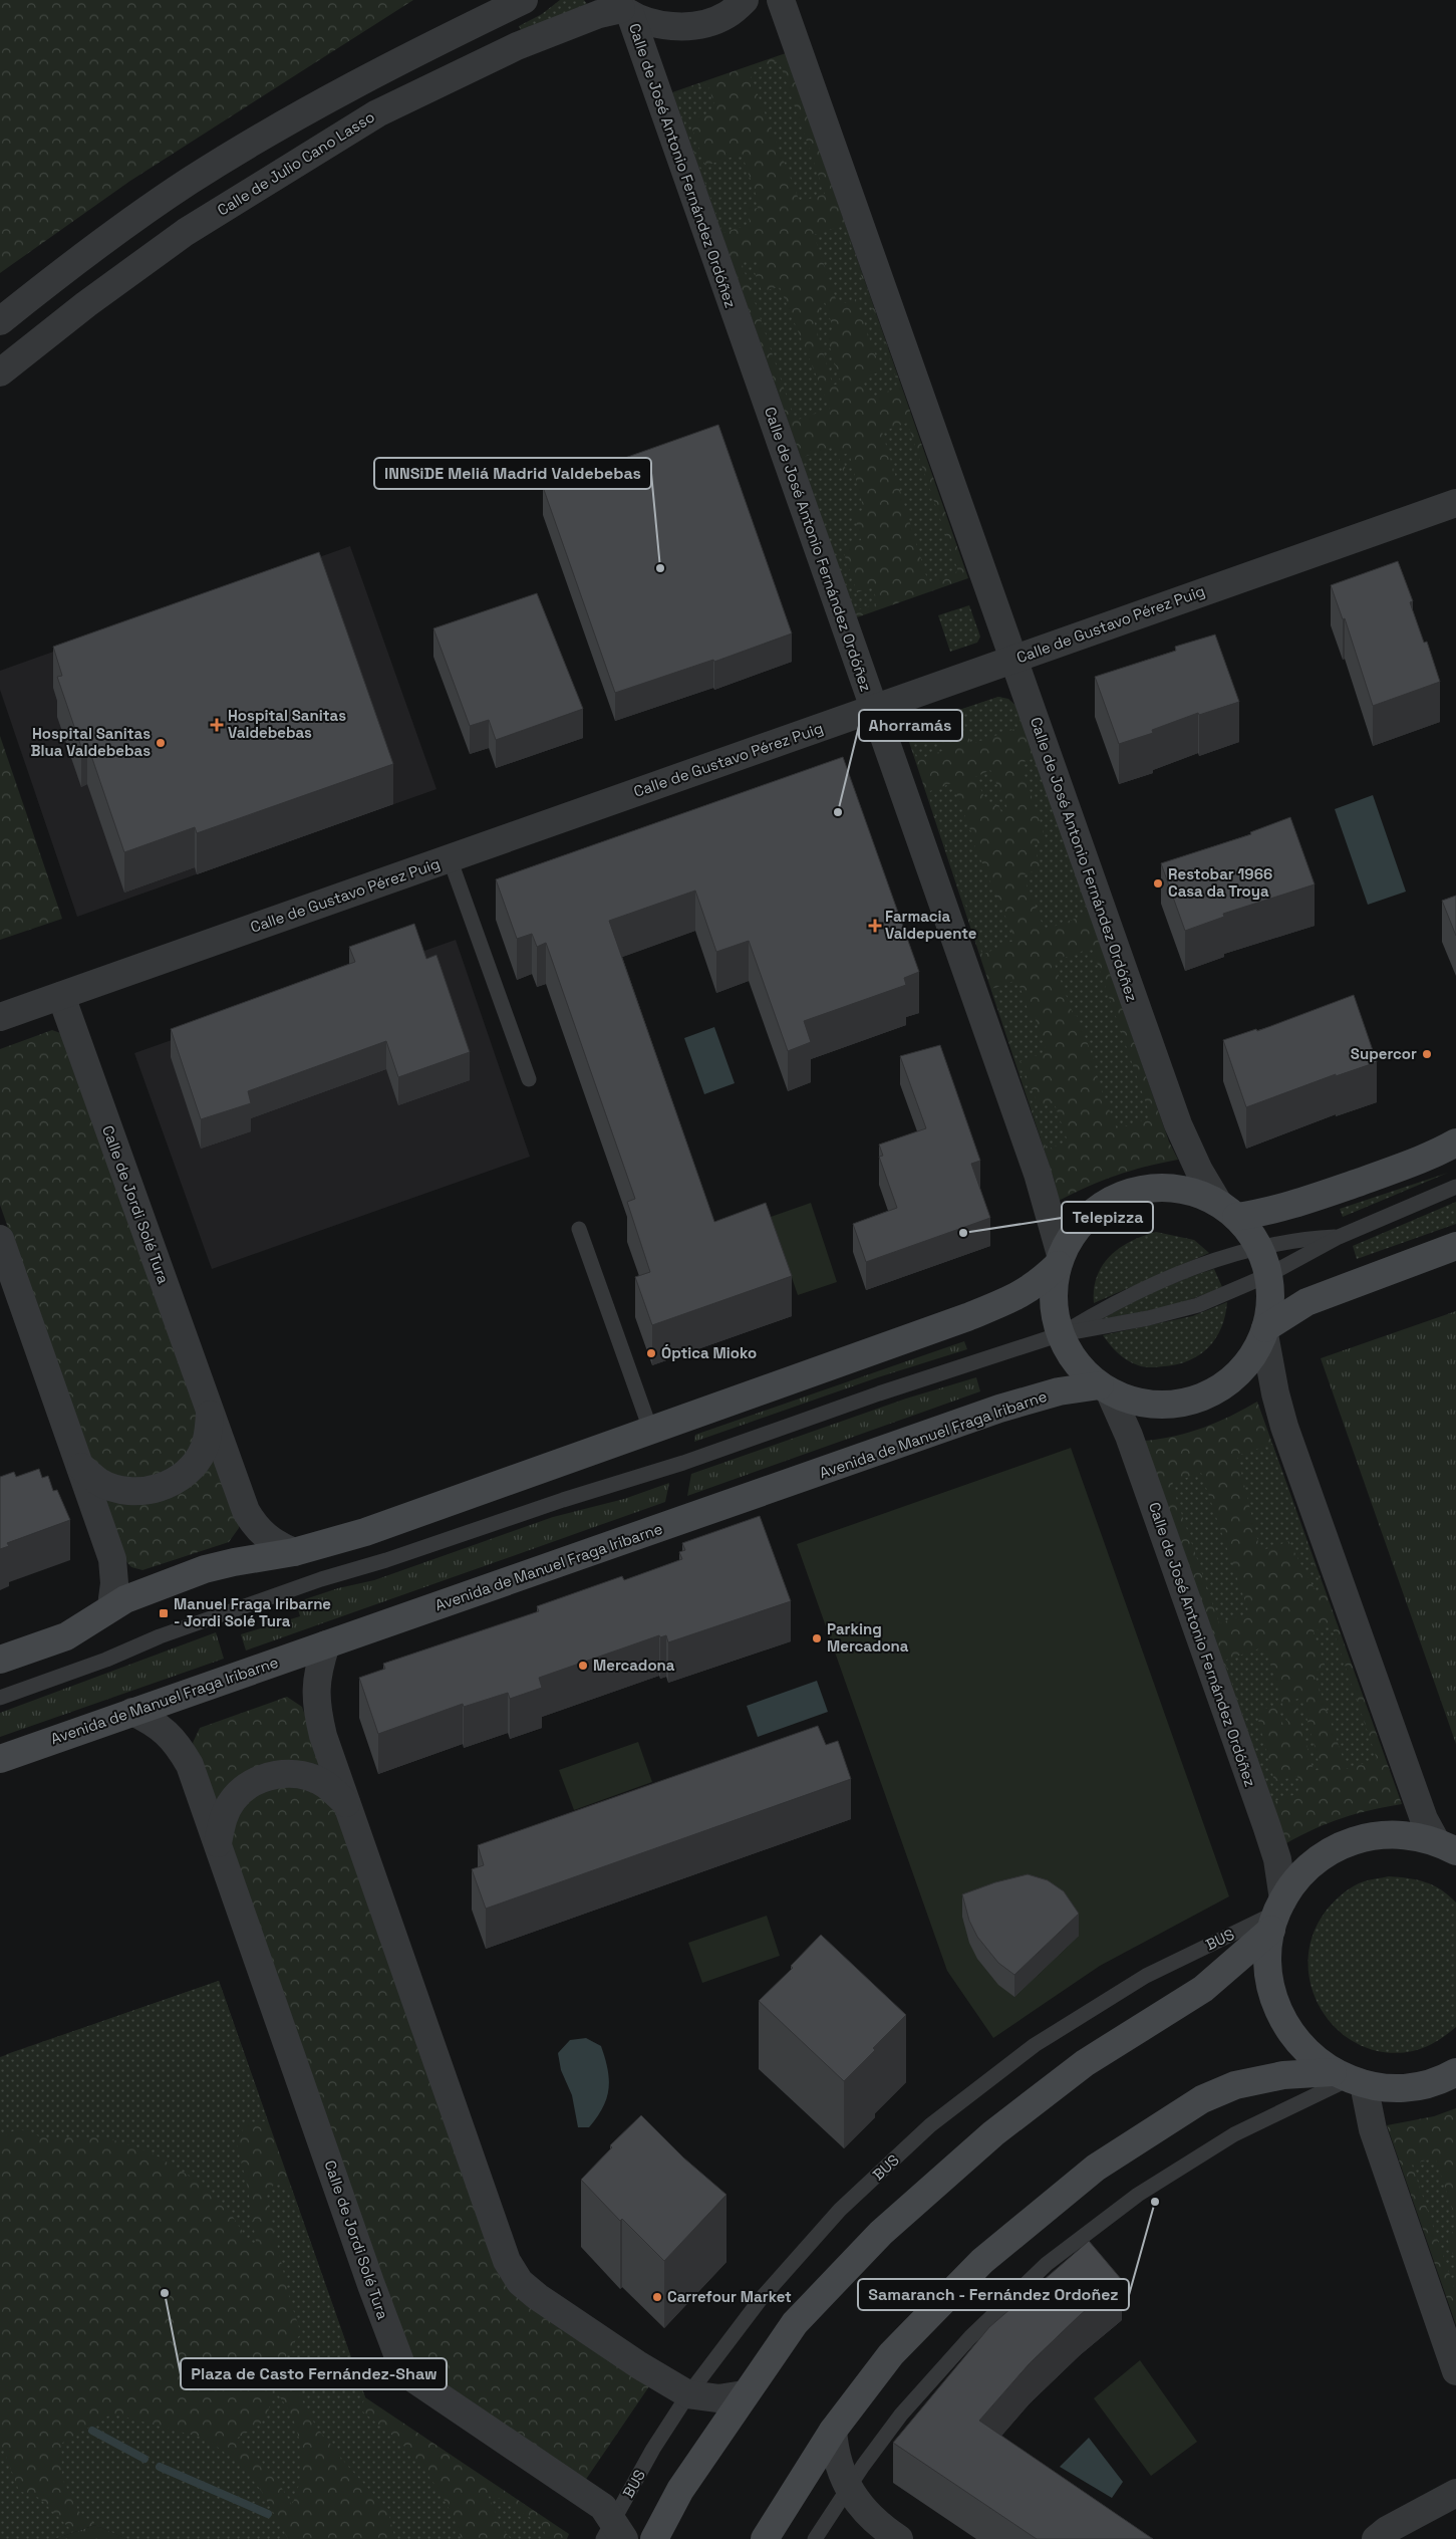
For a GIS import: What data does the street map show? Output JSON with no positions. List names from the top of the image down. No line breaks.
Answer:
{"streets":{"street":["Calle de Julio Cano Lasso","Calle de José Antonio Fernández Ordóñez","Calle de Gustavo Pérez Puig","Calle de Jordi Solé Tura","Avenida de Manuel Fraga Iribarne"],"lane":["BUS"]},"crossings":[["Calle de Julio Cano Lasso","Calle de José Antonio Fernández Ordóñez"],["Calle de José Antonio Fernández Ordóñez","Calle de Gustavo Pérez Puig"],["Calle de José Antonio Fernández Ordóñez","Avenida de Manuel Fraga Iribarne"],["Calle de José Antonio Fernández Ordóñez","BUS"],["Calle de Gustavo Pérez Puig","Calle de Jordi Solé Tura"],["Calle de Jordi Solé Tura","Avenida de Manuel Fraga Iribarne"],["Calle de Jordi Solé Tura","BUS"]],"places":{"other":["INNSiDE Meliá Madrid Valdebebas","Hospital Sanitas Blua Valdebebas","Ahorramás","Restobar 1966 Casa da Troya","Supercor","Telepizza","Óptica Mioko","Parking Mercadona","Mercadona","Samaranch - Fernández Ordoñez","Plaza de Casto Fernández-Shaw","Carrefour Market"],"health":["Hospital Sanitas Valdebebas","Farmacia Valdepuente"],"transit":["Manuel Fraga Iribarne - Jordi Solé Tura"]}}
